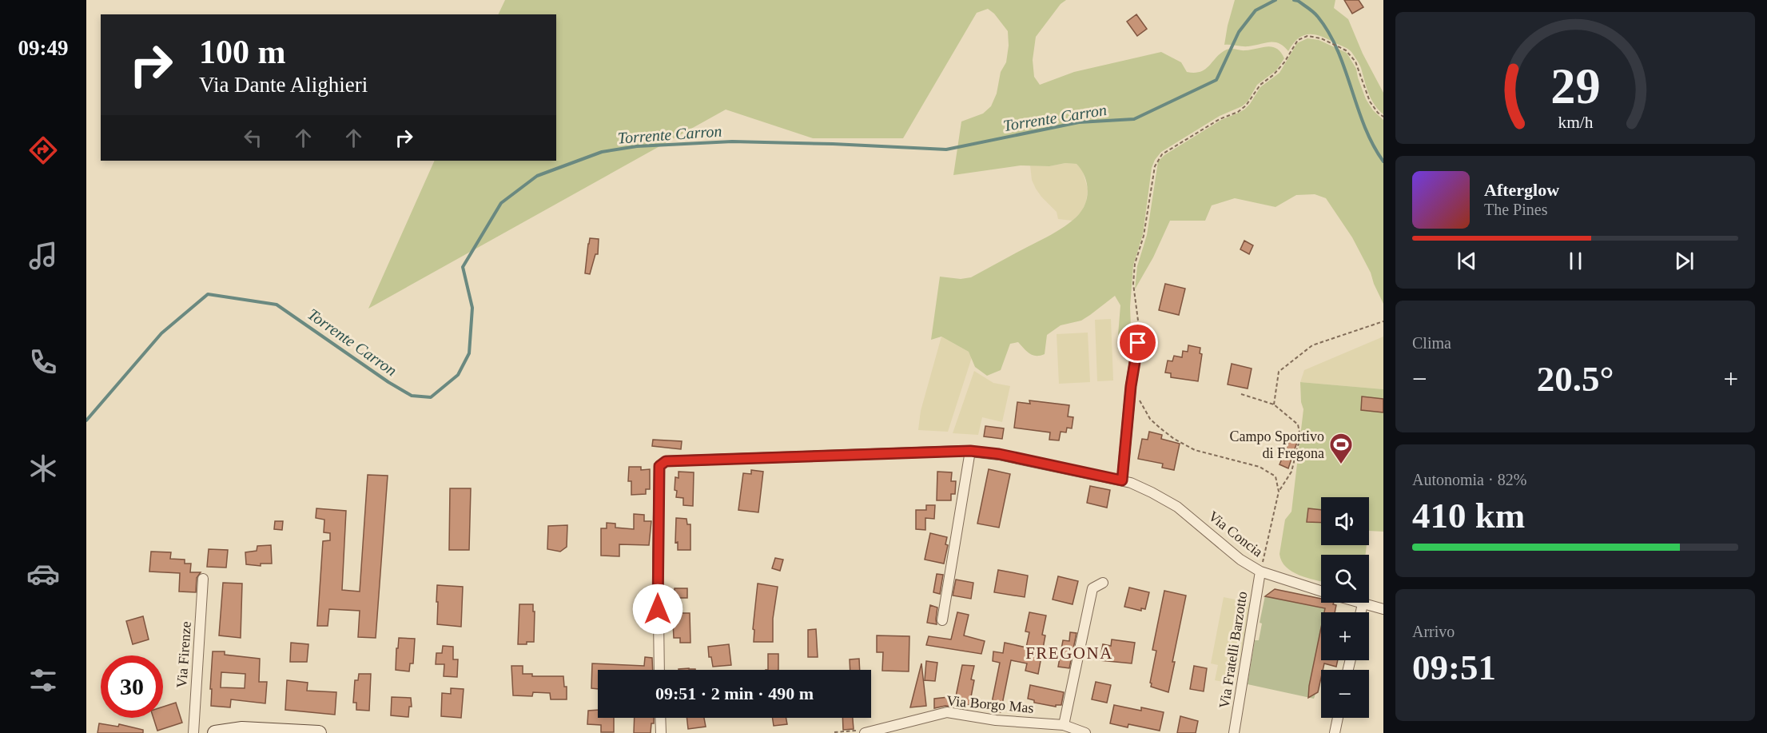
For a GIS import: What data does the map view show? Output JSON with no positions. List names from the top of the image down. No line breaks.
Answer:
{"streets":{"street":["Via Concia","Via Fratelli Barzotto","Via Firenze","Via Borgo Mas"]},"crossings":[["Via Concia","Via Fratelli Barzotto"]],"districts":["FREGONA"],"water":["Torrente Carron"],"places":{"sports":["Campo Sportivo di Fregona"]},"page":{"tabs":"09:49","turn":["100 m","Via Dante Alighieri"],"song":["Afterglow","The Pines"],"tile":["Clima",["Autonomia · 82%","410 km"],["Arrivo","09:51"]],"heat":["−","20.5°","+"],"map_buttons":["+","−"],"limit":"30","trip":"09:51 · 2 min · 490 m","gauge":["29","km/h"]}}
